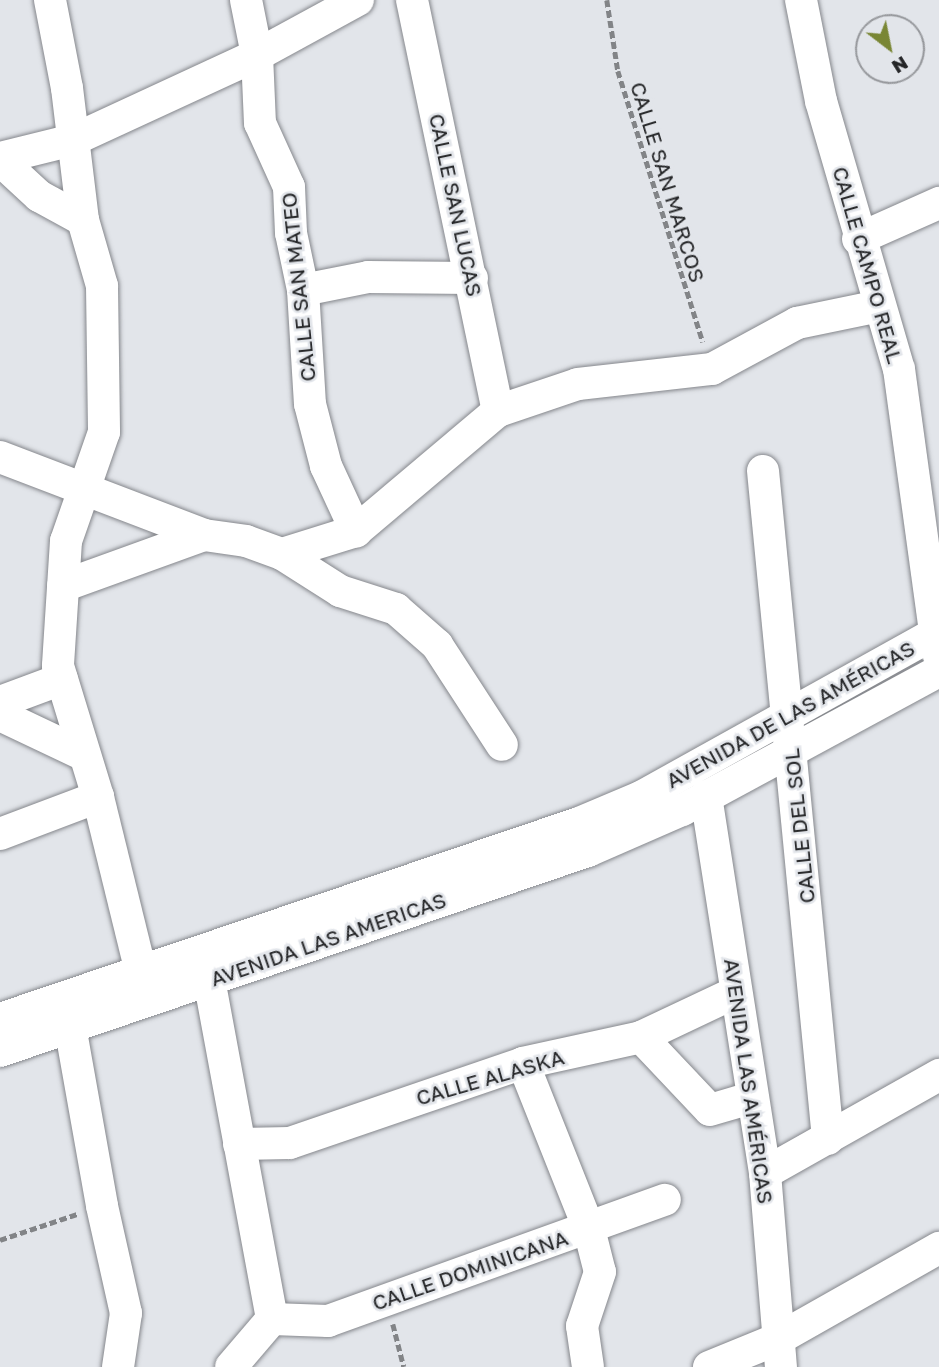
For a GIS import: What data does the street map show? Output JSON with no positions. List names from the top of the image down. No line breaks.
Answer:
{"streets":{"street":["CALLE SAN LUCAS","CALLE CAMPO REAL","CALLE SAN MATEO","AVENIDA DE LAS AMÉRICAS","CALLE DEL SOL","AVENIDA LAS AMERICAS","CALLE ALASKA","AVENIDA LAS AMÉRICAS","CALLE DOMINICANA"],"path":["CALLE SAN MARCOS"]},"crossings":[["CALLE CAMPO REAL","AVENIDA DE LAS AMÉRICAS"],["AVENIDA DE LAS AMÉRICAS","CALLE DEL SOL"],["AVENIDA DE LAS AMÉRICAS","AVENIDA LAS AMERICAS"],["AVENIDA DE LAS AMÉRICAS","AVENIDA LAS AMÉRICAS"],["CALLE ALASKA","AVENIDA LAS AMÉRICAS"]],"north":"bottom right"}
